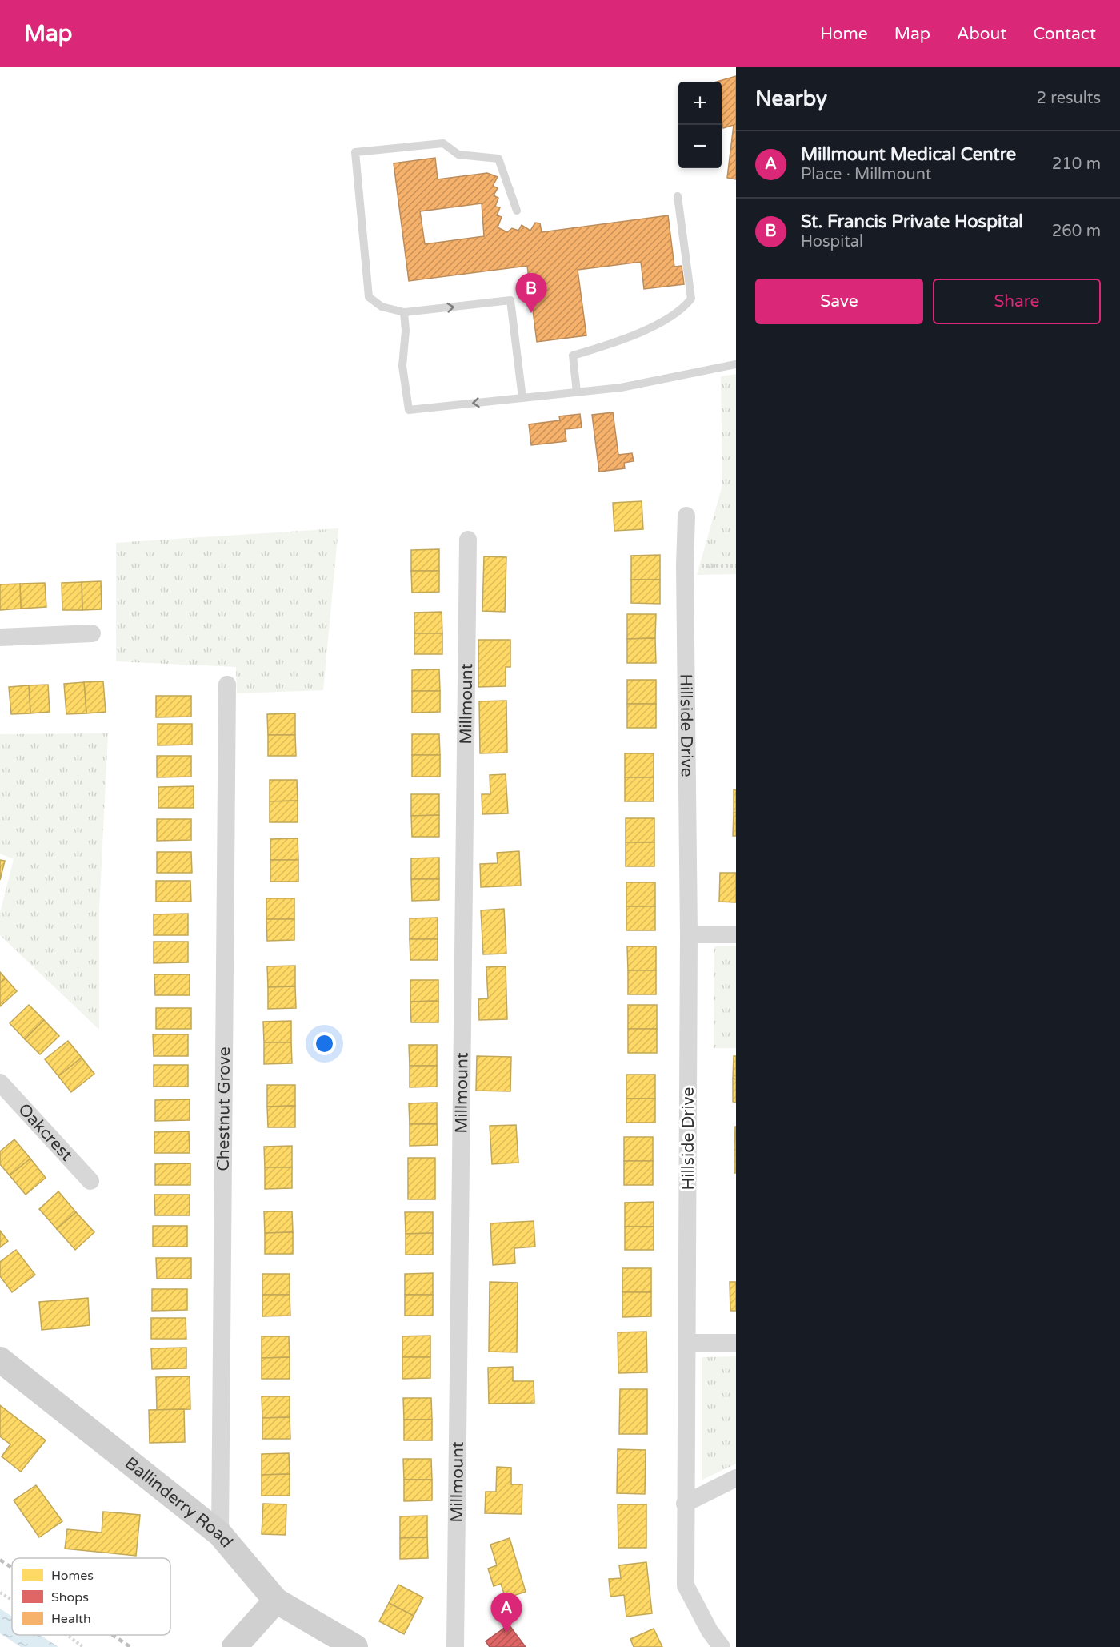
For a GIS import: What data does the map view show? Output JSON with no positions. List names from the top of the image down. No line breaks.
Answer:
{"streets":{"street":["Millmount","Hillside Drive","Chestnut Grove","Oakcrest","Ballinderry Road"]},"crossings":[["Chestnut Grove","Ballinderry Road"]],"legend":["Homes","Shops","Health"],"page":{"header":"Map","nav":["Home","Map","About","Contact"],"heading":["Nearby","2 results"],"map_buttons":["+","−"],"list":[{"mark":"A","name":"Millmount Medical Centre","note":"Place · Millmount","value":"210 m"},{"mark":"B","name":"St. Francis Private Hospital","note":"Hospital","value":"260 m"}],"buttons":["Save","Share"],"pins":["B","A"]}}
